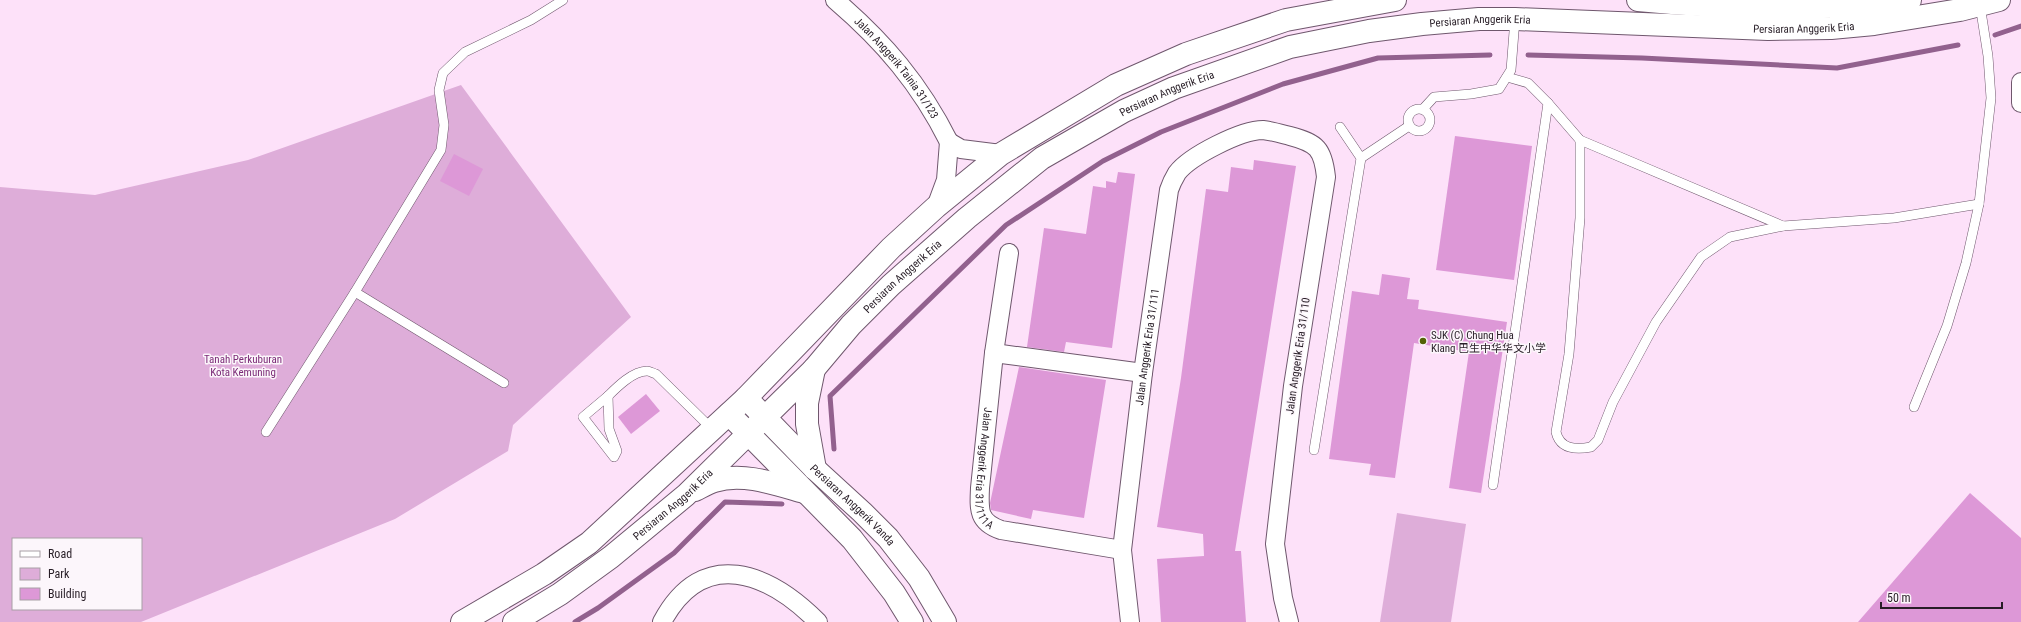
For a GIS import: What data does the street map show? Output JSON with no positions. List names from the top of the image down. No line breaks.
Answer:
{"streets":{"main road":["Persiaran Anggerik Eria","Persiaran Anggerik Vanda"],"street":["Jalan Anggerik Tainia 31/123","Jalan Anggerik Eria 31/111","Jalan Anggerik Eria 31/110","Jalan Anggerik Eria 31/111A"]},"crossings":[["Persiaran Anggerik Eria","Persiaran Anggerik Vanda"],["Jalan Anggerik Eria 31/111","Jalan Anggerik Eria 31/110"],["Jalan Anggerik Eria 31/111","Jalan Anggerik Eria 31/111A"]],"parks":["Tanah Perkuburan Kota Kemuning"],"places":["SJK (C) Chung Hua Klang 巴生中华华文小学"],"legend":["Road","Park","Building"],"scale_bar":"50 m"}
